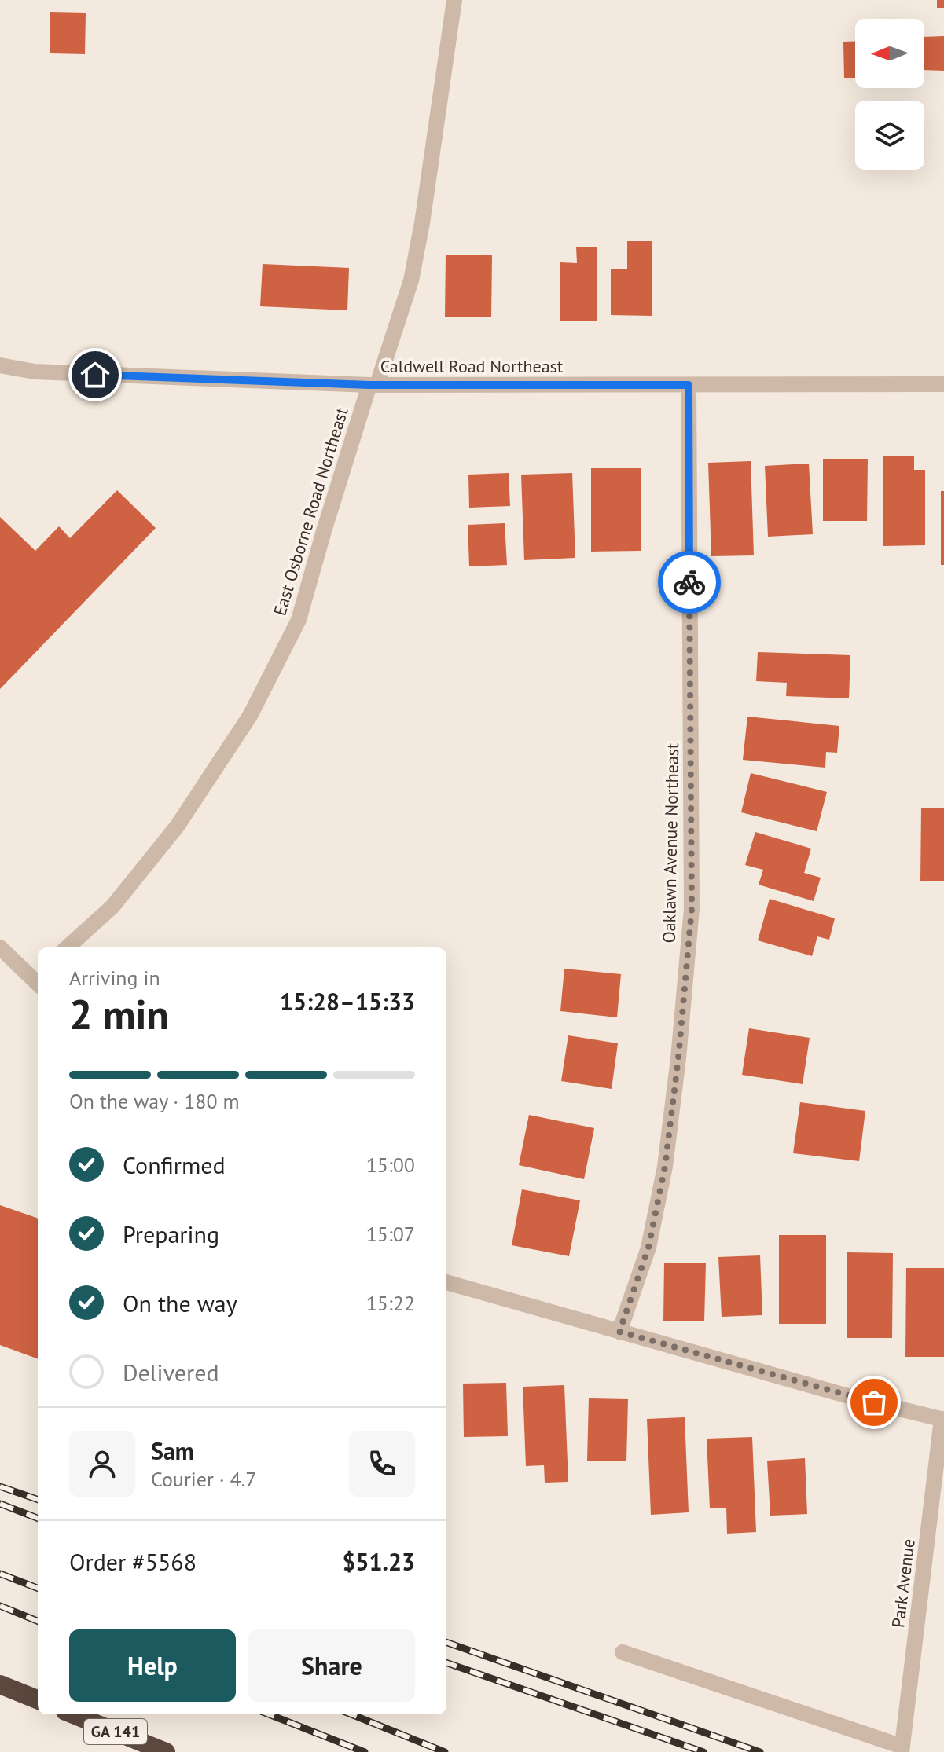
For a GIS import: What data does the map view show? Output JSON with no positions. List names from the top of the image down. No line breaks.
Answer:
{"streets":{"highway":["GA 141"],"street":["Caldwell Road Northeast","East Osborne Road Northeast","Oaklawn Avenue Northeast","Park Avenue"]},"crossings":[["Caldwell Road Northeast","East Osborne Road Northeast"],["Caldwell Road Northeast","Oaklawn Avenue Northeast"]],"north":"left","page":{"heading":["2 min","Arriving in","15:28–15:33"],"panel":["Sam","Courier · 4.7","Order #5568","$51.23"],"bar":"On the way · 180 m","list":[["Confirmed","15:00"],["Preparing","15:07"],["On the way","15:22"],"Delivered"],"buttons":["Help","Share"]}}
